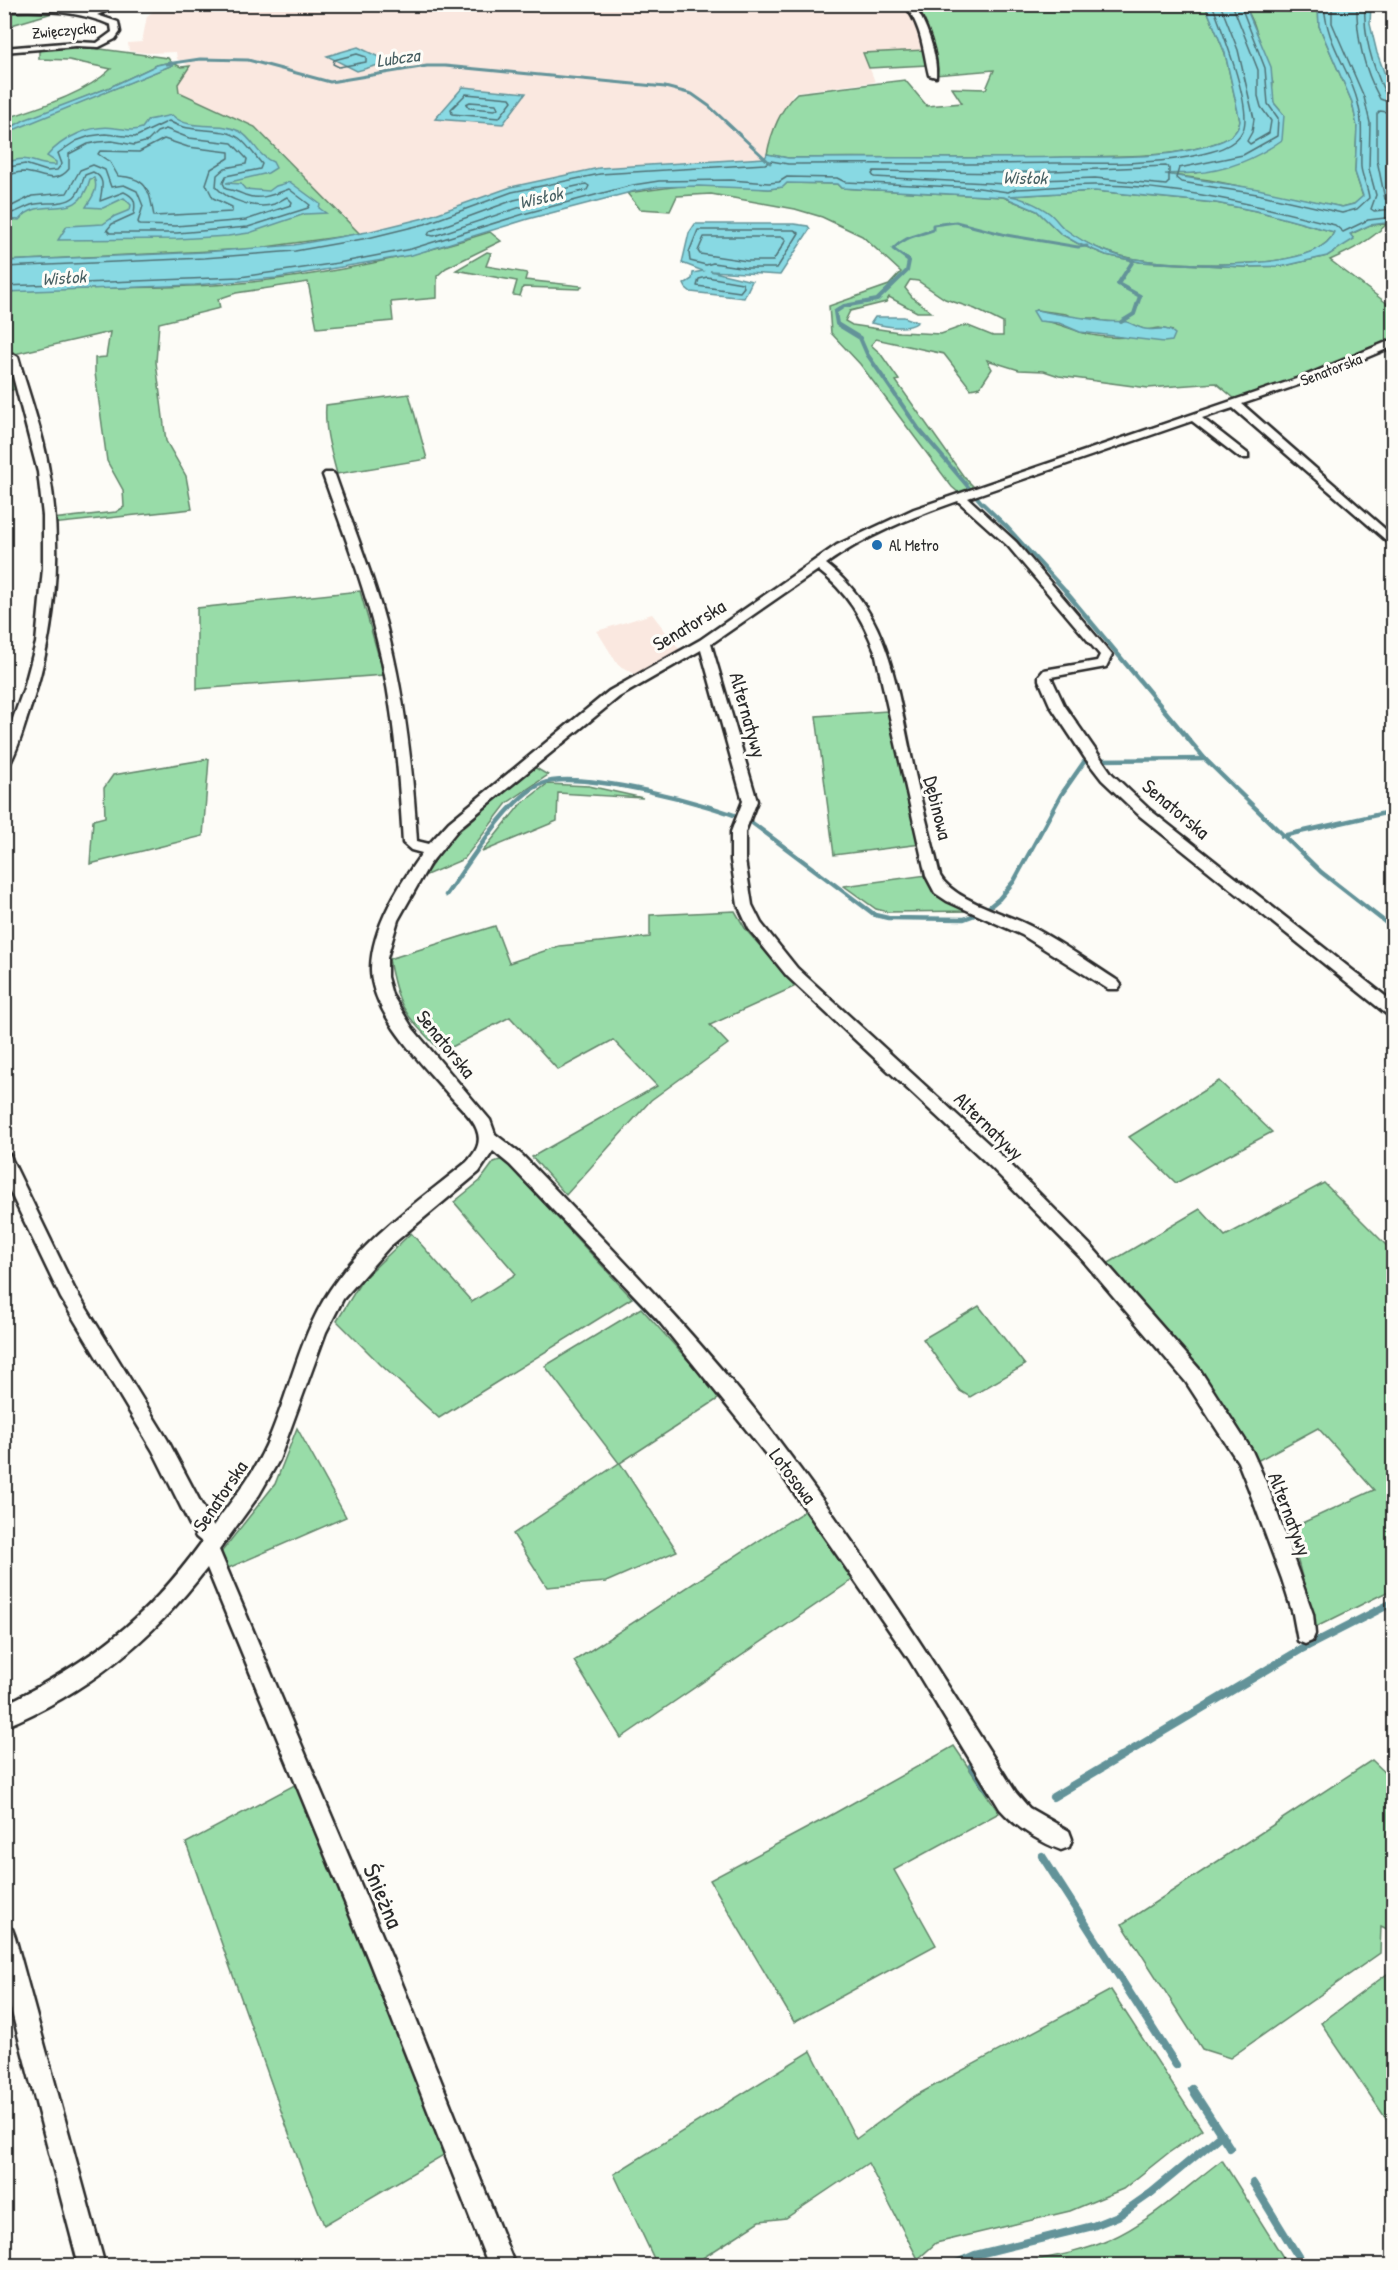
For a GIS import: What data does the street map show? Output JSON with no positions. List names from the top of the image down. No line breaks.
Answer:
{"streets":{"street":["Zwięczycka","Senatorska","Alternatywy","Dębinowa","Lotosowa","Śnieżna"]},"crossings":[["Senatorska","Alternatywy"],["Senatorska","Dębinowa"],["Senatorska","Lotosowa"],["Senatorska","Śnieżna"]],"water":["Lubcza","Wisłok"],"places":["Al Metro"]}
